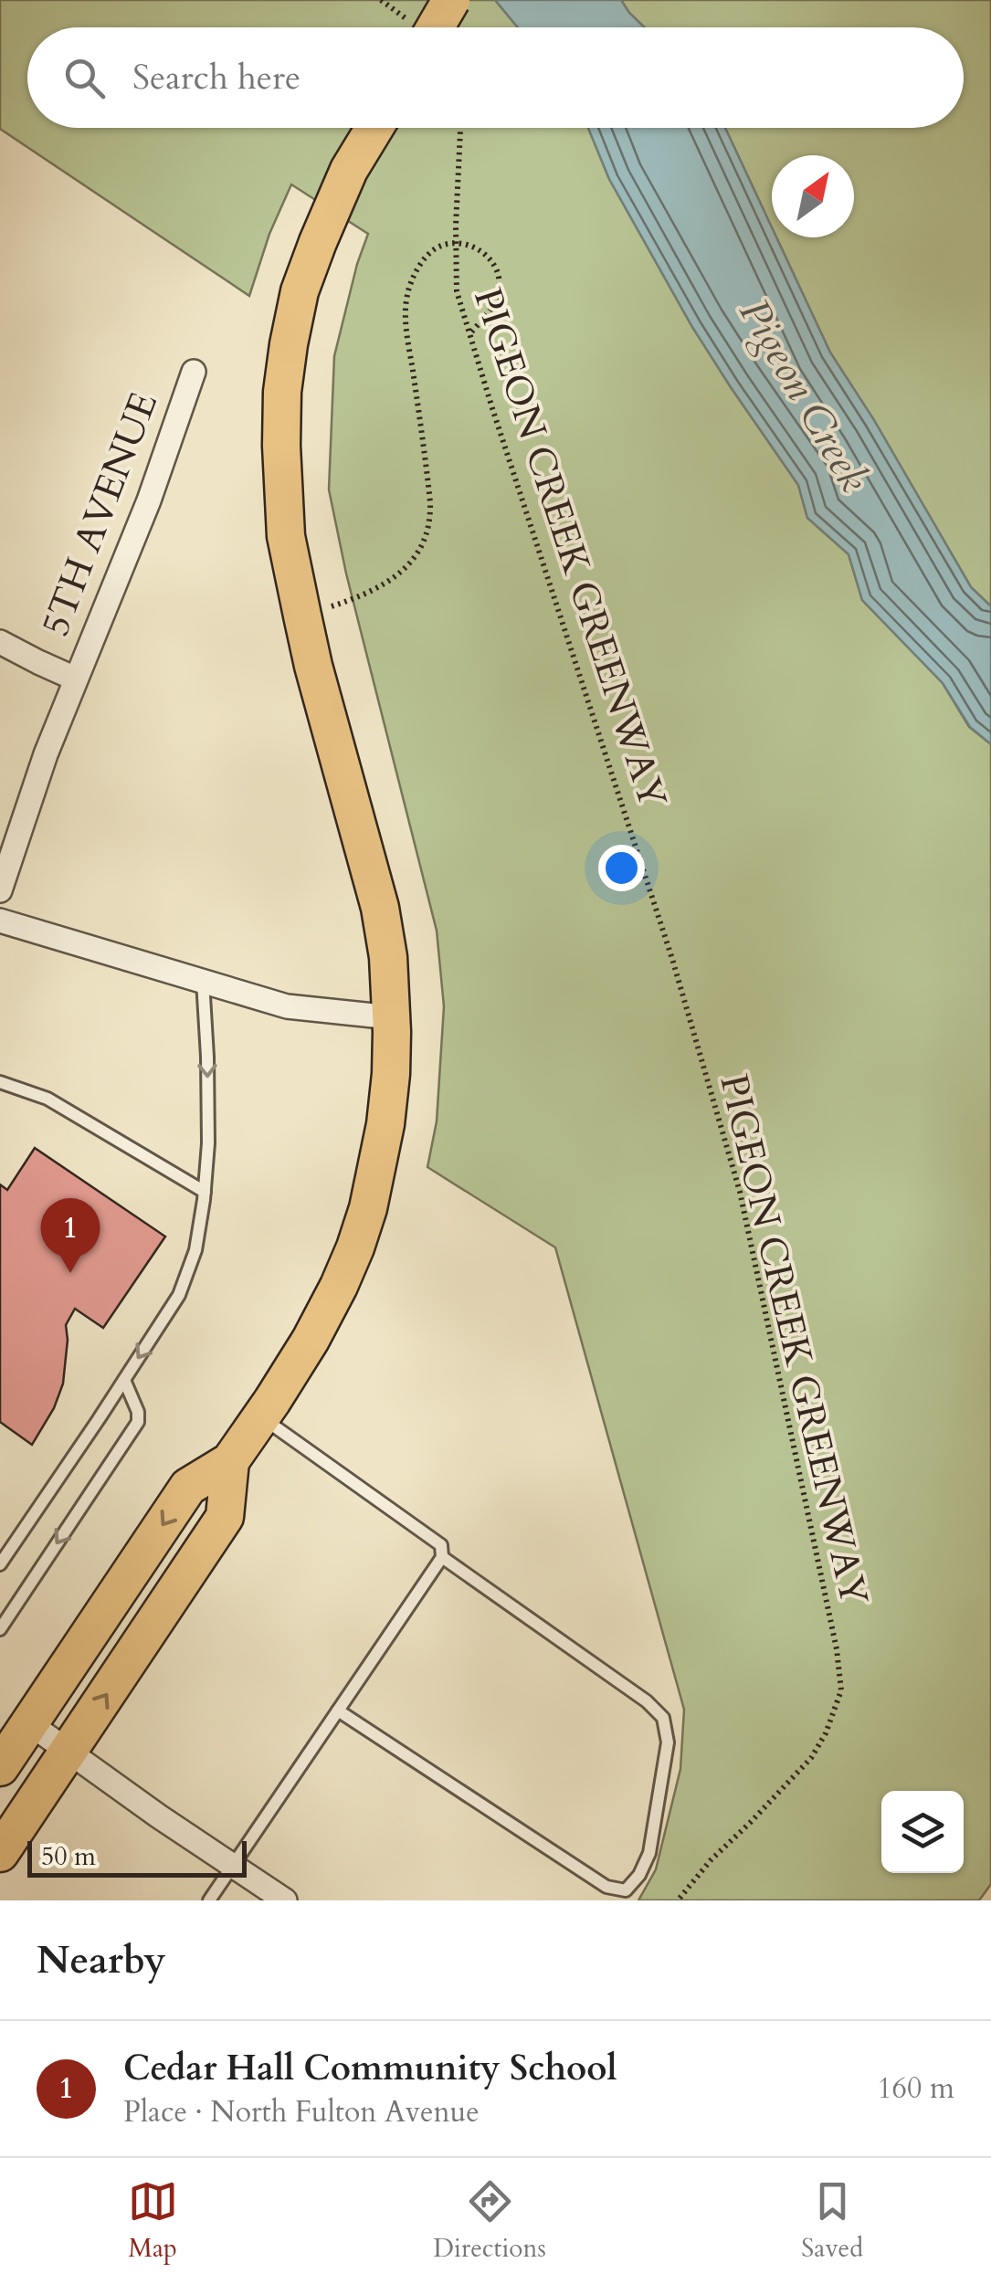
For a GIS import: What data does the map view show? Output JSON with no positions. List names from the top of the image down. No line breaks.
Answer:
{"streets":{"street":["5TH AVENUE"],"path":["PIGEON CREEK GREENWAY"]},"water":["Pigeon Creek"],"scale_bar":"50 m","north":"top right","page":{"search":"Search here","pins":"1","scale":"50 m","heading":"Nearby","list":[{"mark":"1","name":"Cedar Hall Community School","note":"Place · North Fulton Avenue","value":"160 m"}],"nav":["Map","Directions","Saved"]}}
